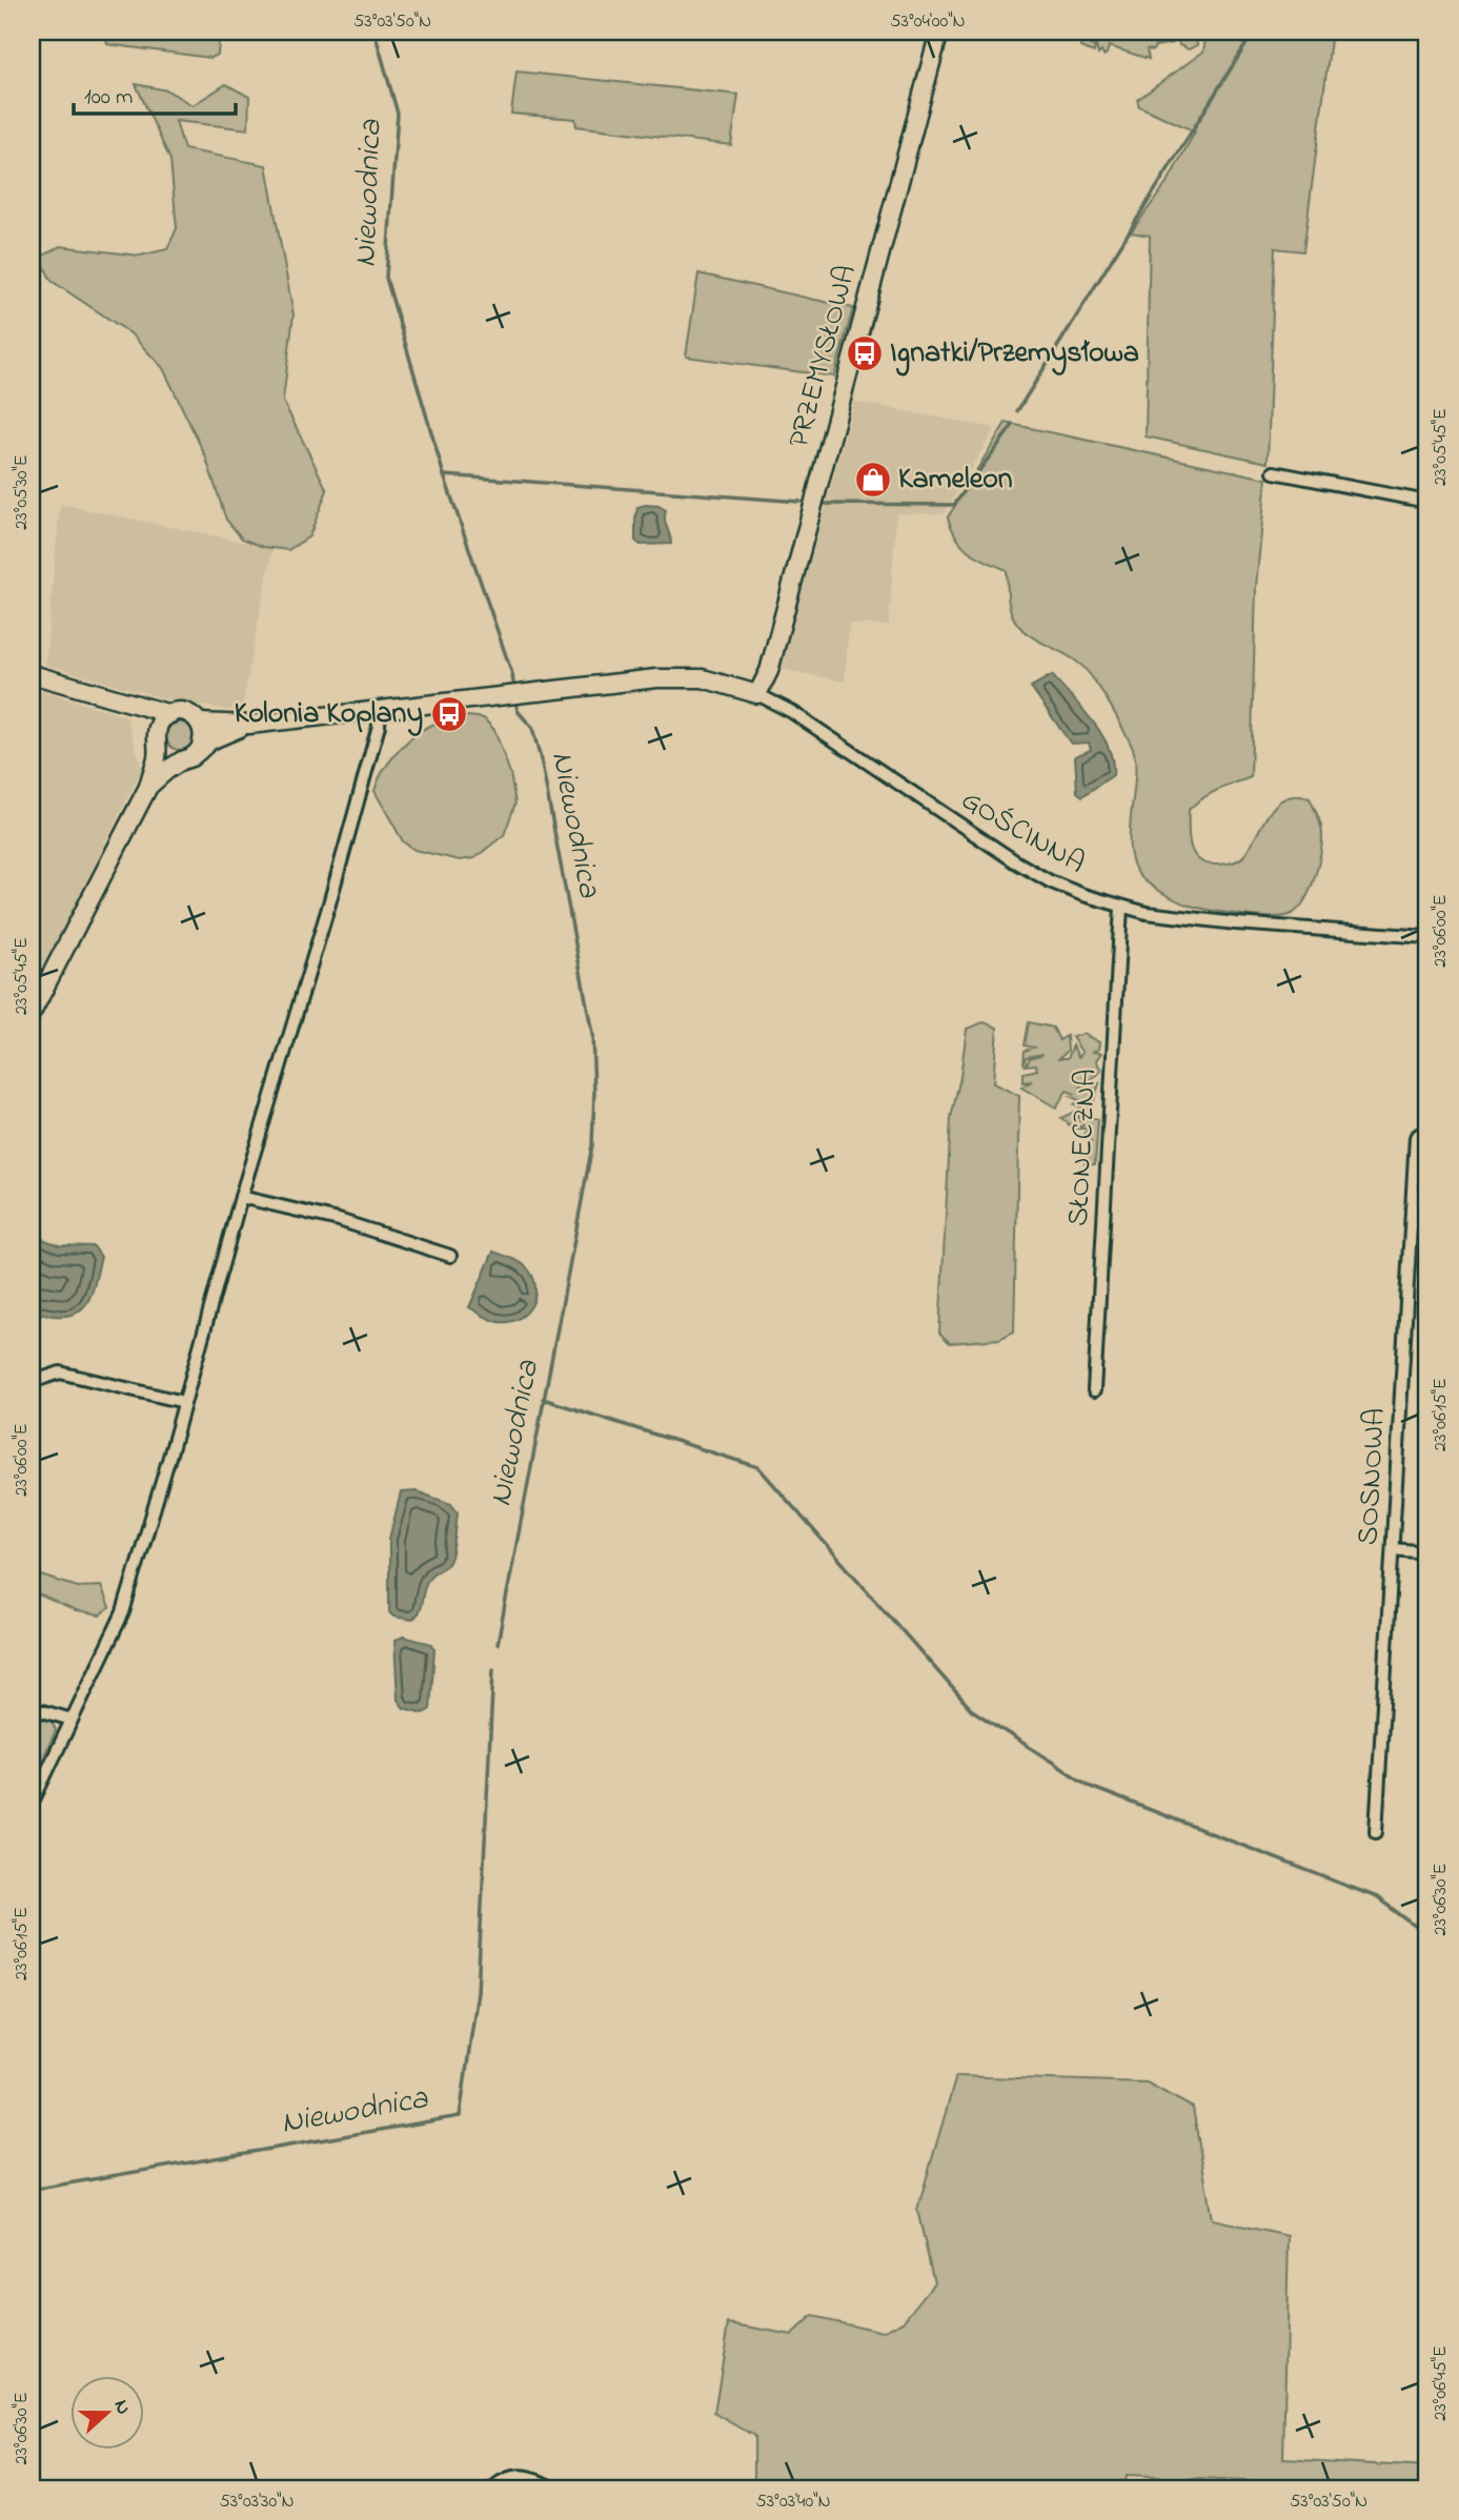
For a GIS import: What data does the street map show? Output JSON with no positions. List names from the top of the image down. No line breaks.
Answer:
{"streets":{"street":["PRZEMYSŁOWA","GOŚCINNA","SŁONECZNA","SOSNOWA"]},"crossings":[["PRZEMYSŁOWA","GOŚCINNA"],["GOŚCINNA","SŁONECZNA"]],"water":["Niewodnica"],"places":{"bus stop":["Ignatki/Przemysłowa","Kolonia Koplany"],"shop":["Kameleon"]},"scale_bar":"100 m","north":"right","coordinates":["53°03'50\"N","53°04'00\"N","23°05'45\"E","23°05'30\"E","23°06'00\"E","23°06'15\"E","23°06'30\"E","23°06'45\"E","53°03'30\"N","53°03'40\"N"]}
